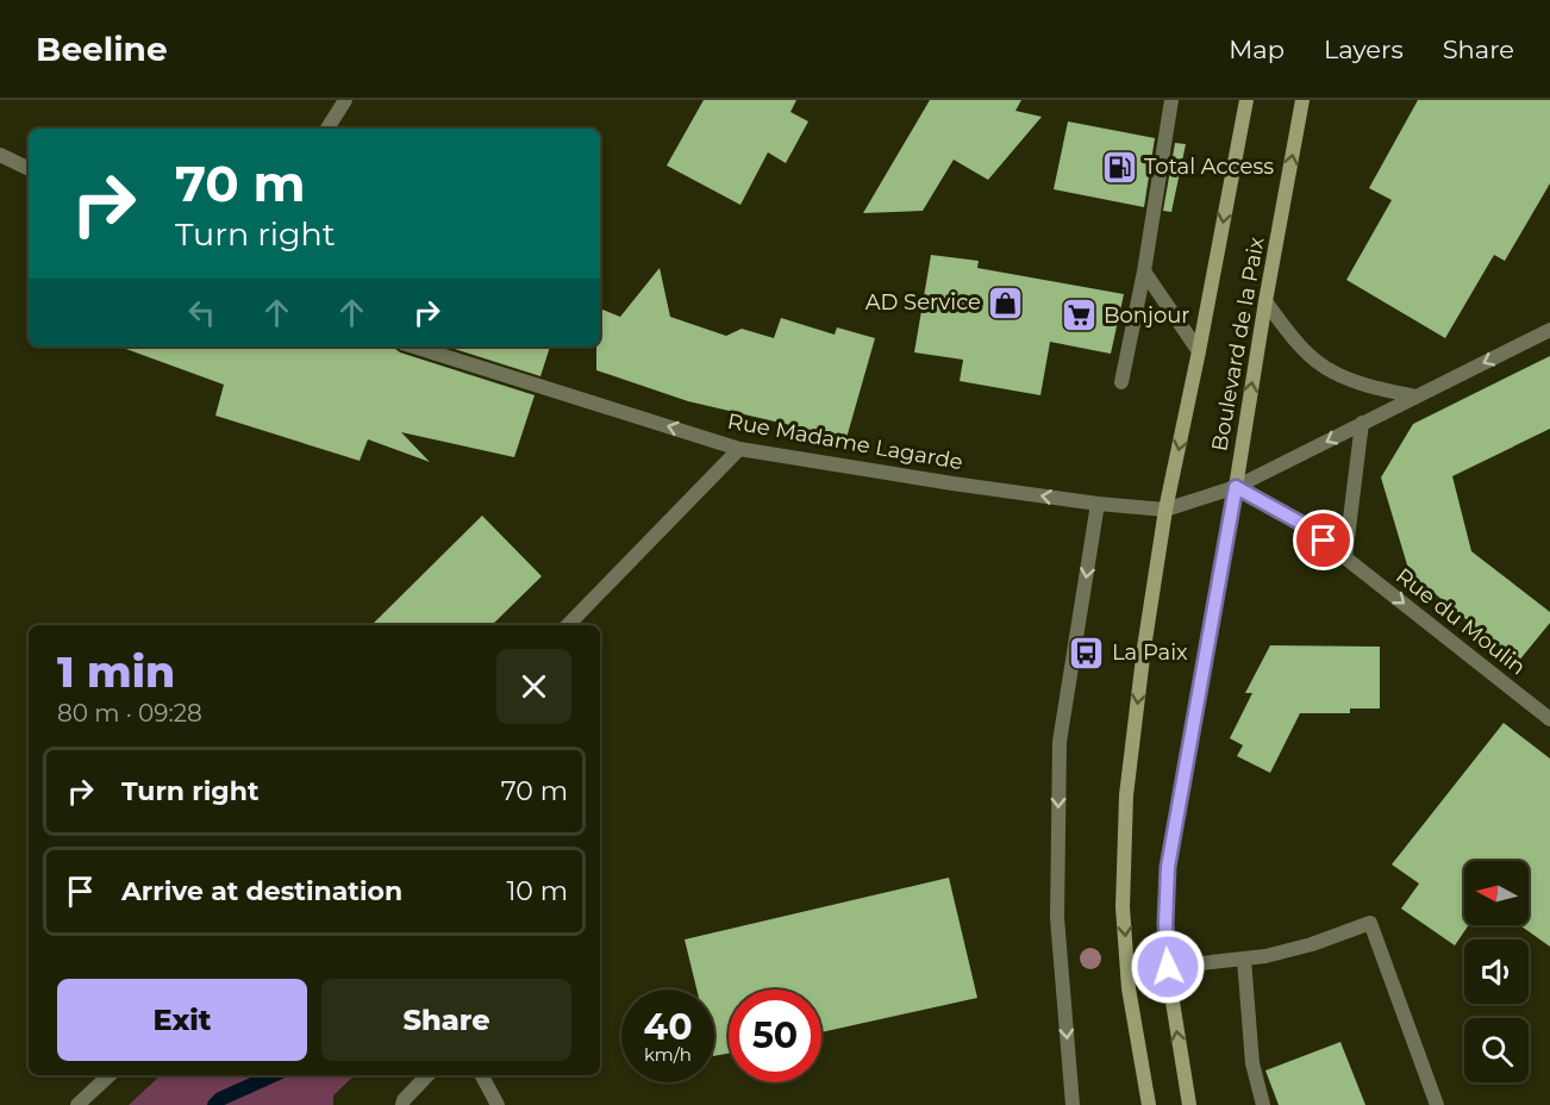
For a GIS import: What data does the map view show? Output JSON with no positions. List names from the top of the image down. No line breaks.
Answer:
{"streets":{"main road":["Boulevard de la Paix"],"street":["Rue Madame Lagarde","Rue du Moulin"]},"crossings":[["Boulevard de la Paix","Rue Madame Lagarde"],["Boulevard de la Paix","Rue du Moulin"]],"one_way":["Rue Madame Lagarde","Rue du Moulin"],"places":{"fuel station":["Total Access"],"shop":["AD Service"],"supermarket":["Bonjour"],"bus stop":["La Paix"]},"north":"left","page":{"header":"Beeline","nav":["Map","Layers","Share"],"turn":["70 m","Turn right"],"heading":["1 min","80 m · 09:28"],"list":[{"name":"Turn right","value":"70 m"},{"name":"Arrive at destination","value":"10 m"}],"buttons":["Exit","Share"],"speed":"40 km/h","limit":"50"}}
